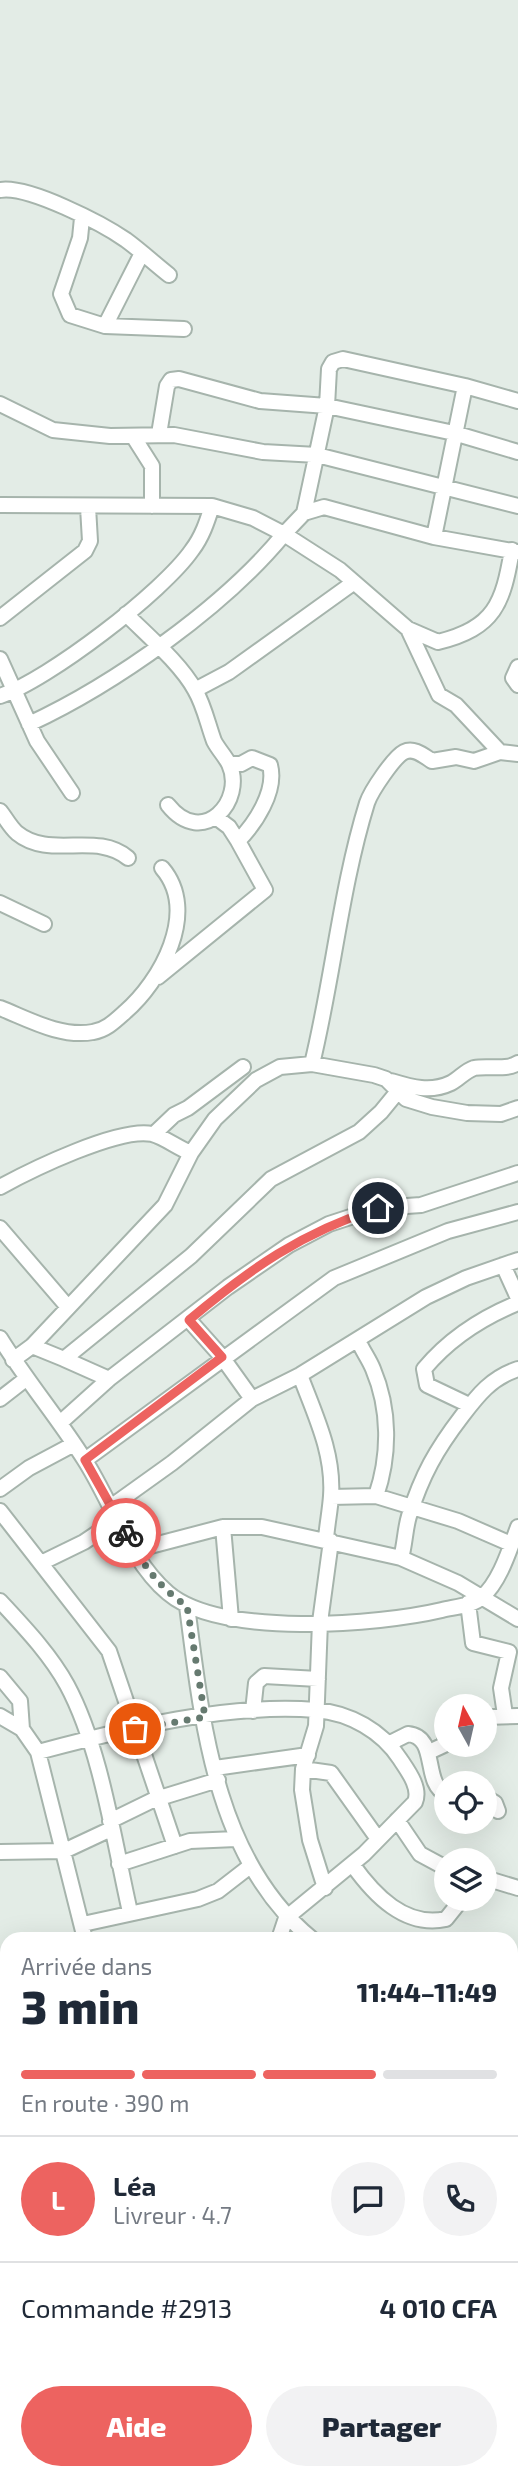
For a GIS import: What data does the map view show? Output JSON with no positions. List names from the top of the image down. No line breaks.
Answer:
{"north":"top","page":{"heading":["3 min","Arrivée dans","11:44–11:49"],"panel":["Léa","Livreur · 4.7","Commande #2913","4 010 CFA"],"bar":"En route · 390 m","round":"L","buttons":["Aide","Partager"]}}
